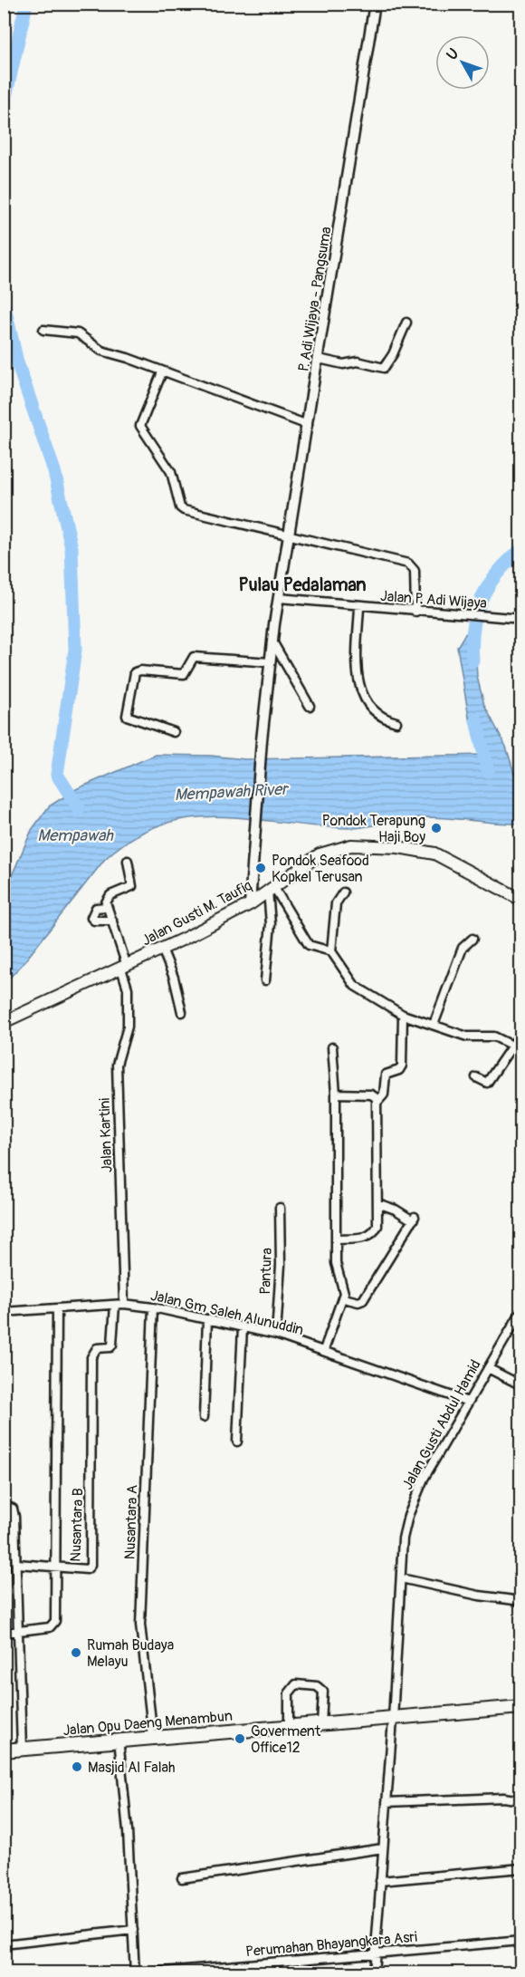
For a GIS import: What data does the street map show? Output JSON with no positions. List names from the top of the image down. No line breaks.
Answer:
{"streets":{"highway":["Jalan Opu Daeng Menambun"],"main road":["Jalan Gusti M. Taufiq"],"street":["P. Adi Wijaya - Pangsuma","Jalan P. Adi Wijaya","Jalan Kartini","Pantura","Jalan Gm Saleh Alunuddin","Jalan Gusti Abdul Hamid","Nusantara A","Nusantara B","Perumahan Bhayangkara Asri"]},"crossings":[["P. Adi Wijaya - Pangsuma","Jalan P. Adi Wijaya"],["P. Adi Wijaya - Pangsuma","Jalan Gusti M. Taufiq"],["Jalan Gusti M. Taufiq","Jalan Kartini"],["Jalan Kartini","Jalan Gm Saleh Alunuddin"],["Jalan Kartini","Nusantara B"],["Pantura","Jalan Gm Saleh Alunuddin"],["Jalan Gm Saleh Alunuddin","Jalan Gusti Abdul Hamid"],["Jalan Gm Saleh Alunuddin","Nusantara A"],["Jalan Gm Saleh Alunuddin","Nusantara B"],["Jalan Gusti Abdul Hamid","Jalan Opu Daeng Menambun"],["Jalan Gusti Abdul Hamid","Perumahan Bhayangkara Asri"],["Nusantara A","Jalan Opu Daeng Menambun"]],"districts":["Pulau Pedalaman"],"water":["Mempawah River","Mempawah"],"places":["Pondok Terapung Haji Boy","Pondok Seafood Kopkel Terusan","Rumah Budaya Melayu","Goverment Office12","Masjid Al Falah"],"north":"top left"}
